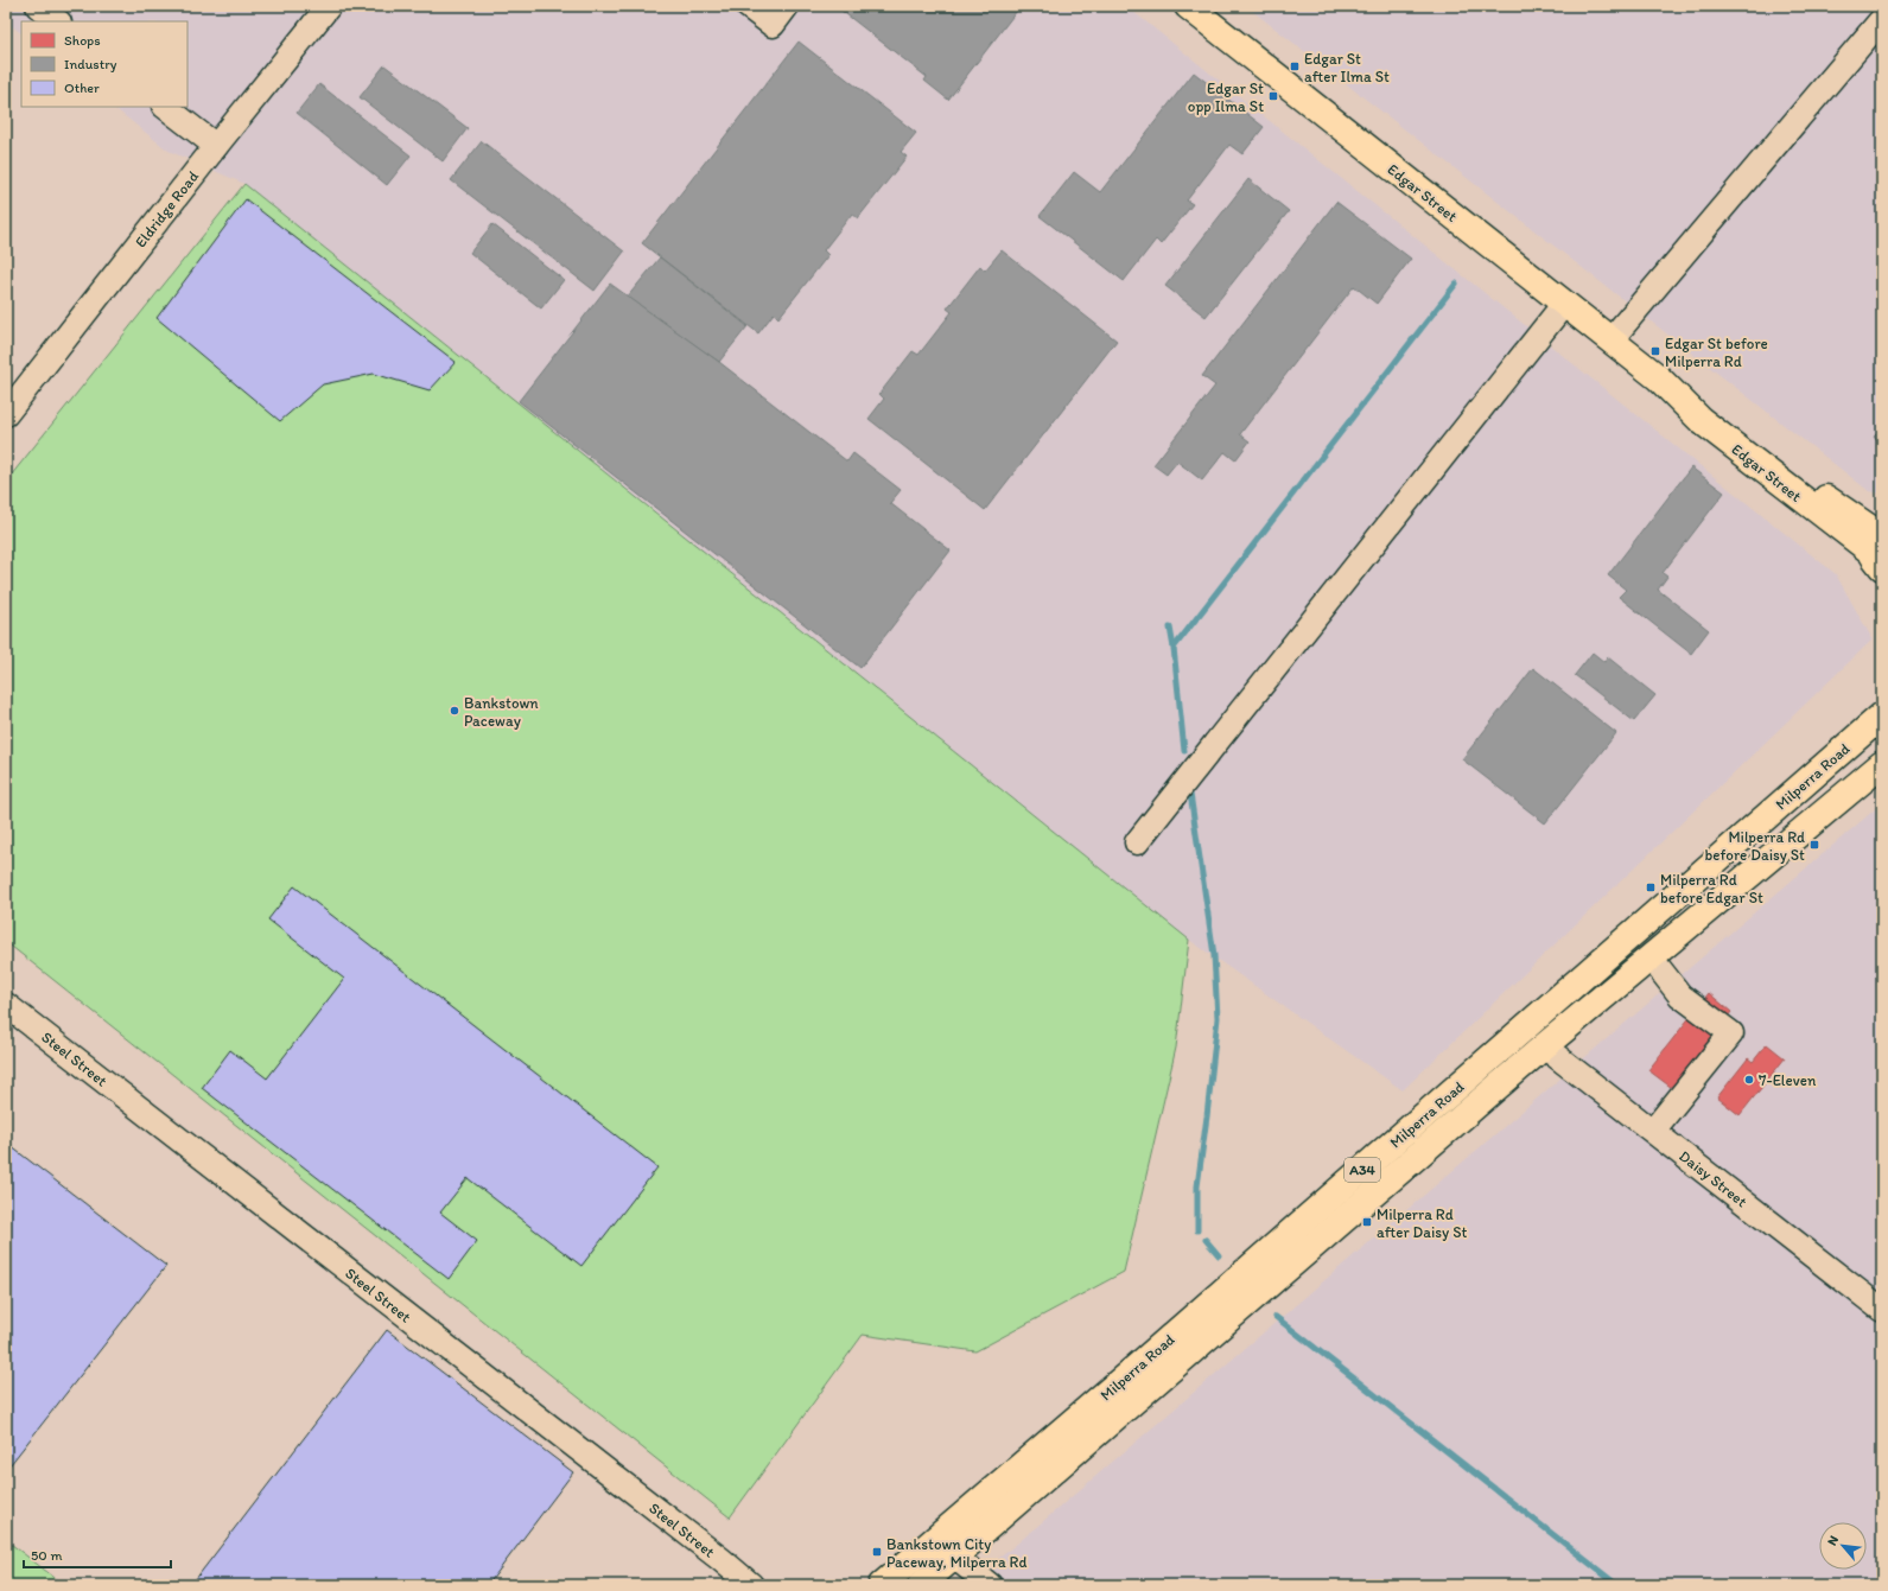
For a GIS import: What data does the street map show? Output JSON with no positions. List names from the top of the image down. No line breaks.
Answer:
{"streets":{"main road":["Edgar Street","Milperra Road","A34"],"street":["Eldridge Road","Steel Street","Daisy Street"]},"crossings":[["Milperra Road","Daisy Street"]],"places":{"transit":["Edgar St after Ilma St","Edgar St opp Ilma St","Edgar St before Milperra Rd","Milperra Rd before Daisy St","Milperra Rd before Edgar St","Milperra Rd after Daisy St","Bankstown City Paceway, Milperra Rd"],"other":["Bankstown Paceway","7-Eleven"]},"legend":["Shops","Industry","Other"],"scale_bar":"50 m","north":"top left"}
